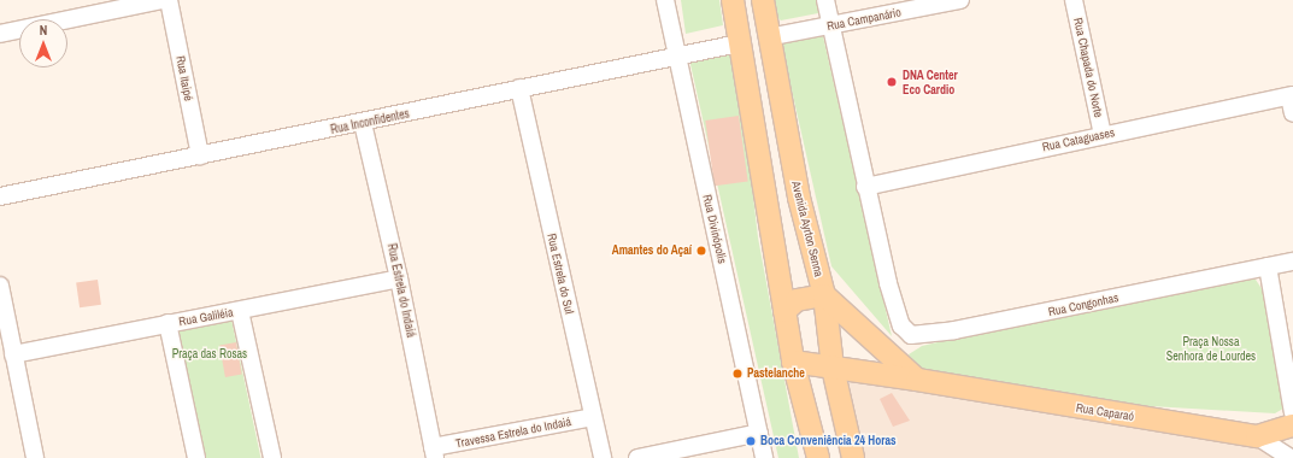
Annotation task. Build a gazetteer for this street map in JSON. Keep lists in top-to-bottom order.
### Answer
{
  "streets": {
    "main road": ["Avenida Ayrton Senna", "Rua Caparaó"],
    "street": [
      "Rua Campanário",
      "Rua Chapada do Norte",
      "Rua Itaipé",
      "Rua Inconfidentes",
      "Rua Cataguases",
      "Rua Divinópolis",
      "Rua Estrela do Sul",
      "Rua Estrela do Indaiá",
      "Rua Congonhas",
      "Rua Galiléia",
      "Travessa Estrela do Indaiá"
    ]
  },
  "crossings": [
    ["Rua Campanário", "Avenida Ayrton Senna"],
    ["Rua Chapada do Norte", "Rua Cataguases"],
    ["Rua Itaipé", "Rua Inconfidentes"],
    ["Rua Inconfidentes", "Rua Divinópolis"],
    ["Rua Inconfidentes", "Rua Estrela do Sul"],
    ["Rua Inconfidentes", "Rua Estrela do Indaiá"],
    ["Rua Cataguases", "Rua Congonhas"],
    ["Avenida Ayrton Senna", "Rua Caparaó"],
    ["Rua Estrela do Sul", "Travessa Estrela do Indaiá"],
    ["Rua Estrela do Indaiá", "Rua Galiléia"],
    ["Rua Estrela do Indaiá", "Travessa Estrela do Indaiá"]
  ],
  "parks": ["Praça Nossa Senhora de Lourdes", "Praça das Rosas"],
  "places": [
    "DNA Center Eco Cardio",
    "Amantes do Açaí",
    "Pastelanche",
    "Boca Conveniência 24 Horas"
  ],
  "north": "top"
}
